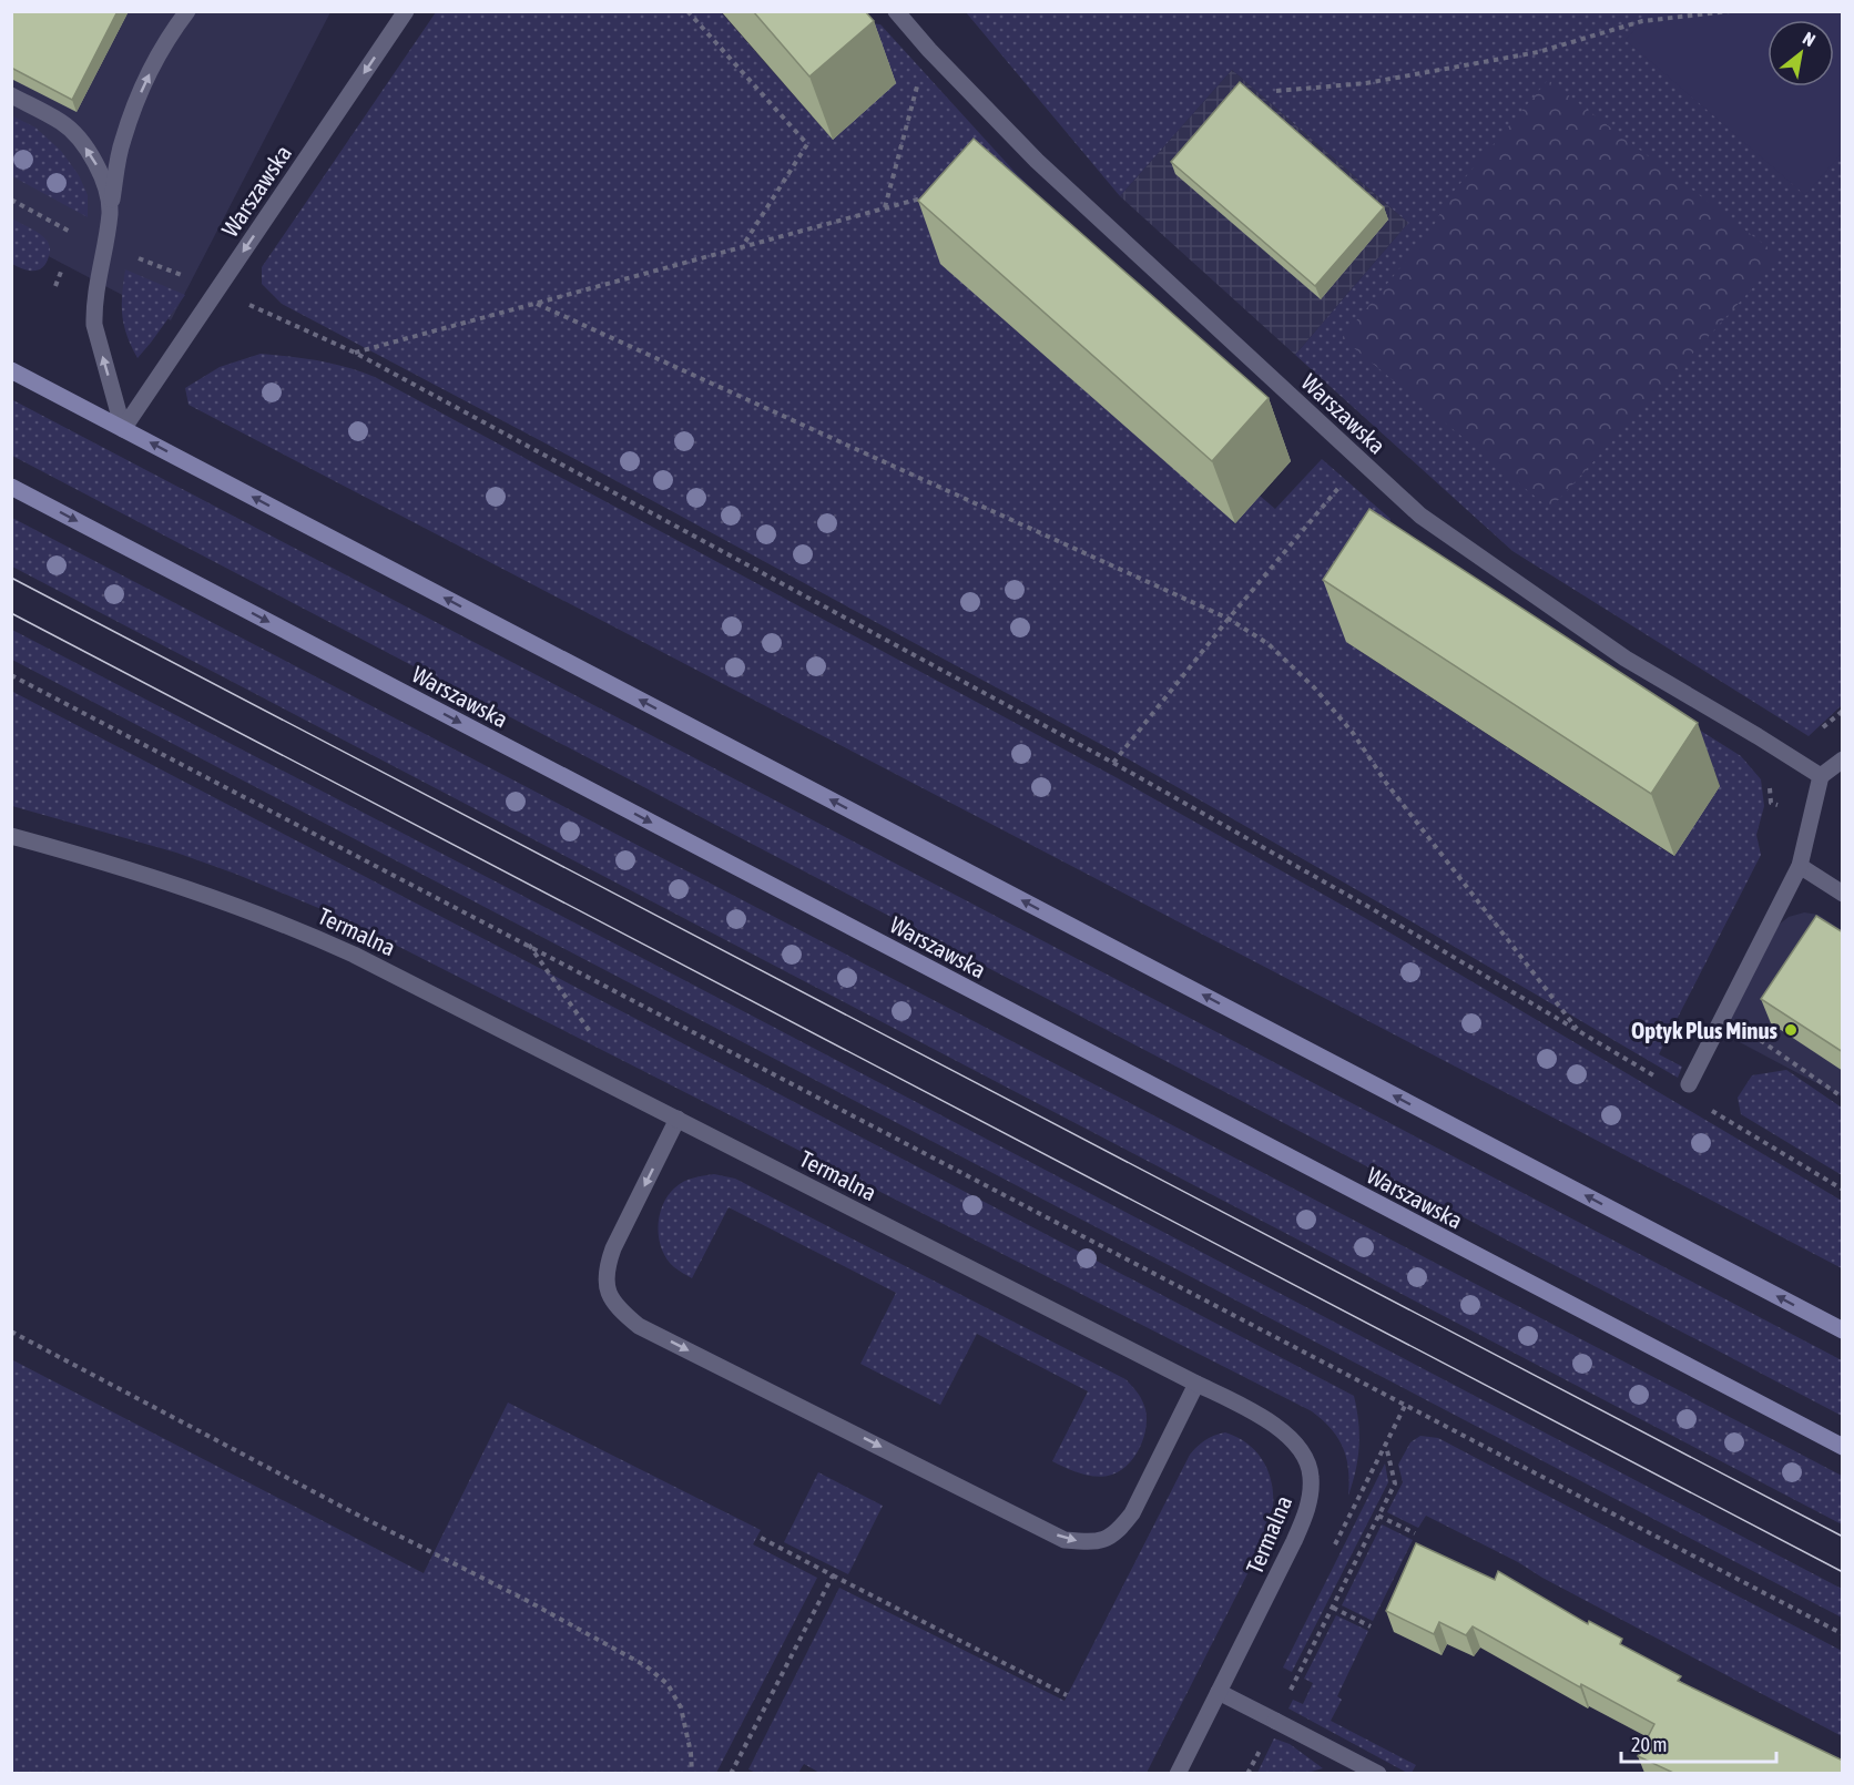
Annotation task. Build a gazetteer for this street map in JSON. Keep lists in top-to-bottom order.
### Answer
{
  "streets": {
    "main road": ["Warszawska"],
    "street": ["Termalna"]
  },
  "one_way": ["Warszawska"],
  "places": ["Optyk Plus Minus"],
  "scale_bar": "20 m",
  "north": "top right"
}
